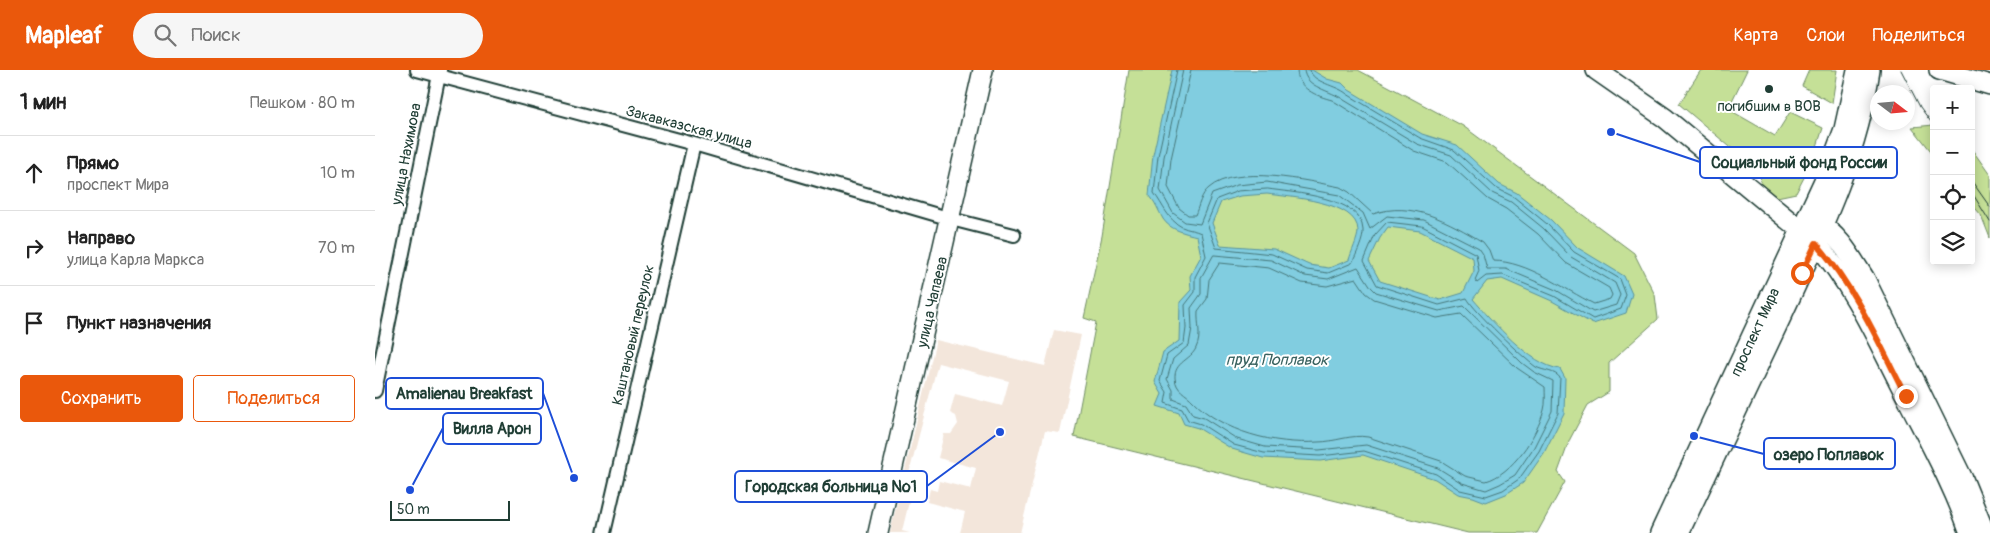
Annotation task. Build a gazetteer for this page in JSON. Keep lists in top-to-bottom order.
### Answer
{
  "streets": {
    "main road": ["улица Чапаева", "проспект Мира"],
    "street": ["Закавказская улица", "улица Нахимова", "Каштановый переулок"]
  },
  "crossings": [
    ["Закавказская улица", "улица Нахимова"],
    ["Закавказская улица", "улица Чапаева"],
    ["Закавказская улица", "Каштановый переулок"]
  ],
  "water": ["пруд Поплавок"],
  "places": [
    "погибшим в ВОВ",
    "Социальный фонд России",
    "Городская больница №1",
    "озеро Поплавок",
    "Amalienau Breakfast",
    "Вилла Арон"
  ],
  "scale_bar": "50 m",
  "north": "right",
  "page": {
    "header": "Mapleaf",
    "search": "Поиск",
    "nav": ["Карта", "Слои", "Поделиться"],
    "heading": ["1 мин", "Пешком · 80 m"],
    "map_buttons": ["+", "−"],
    "list": [
      ["Прямо", "проспект Мира", "10 m"],
      ["Направо", "улица Карла Маркса", "70 m"],
      "Пункт назначения"
    ],
    "buttons": ["Сохранить", "Поделиться"],
    "scale": "50 m"
  }
}
